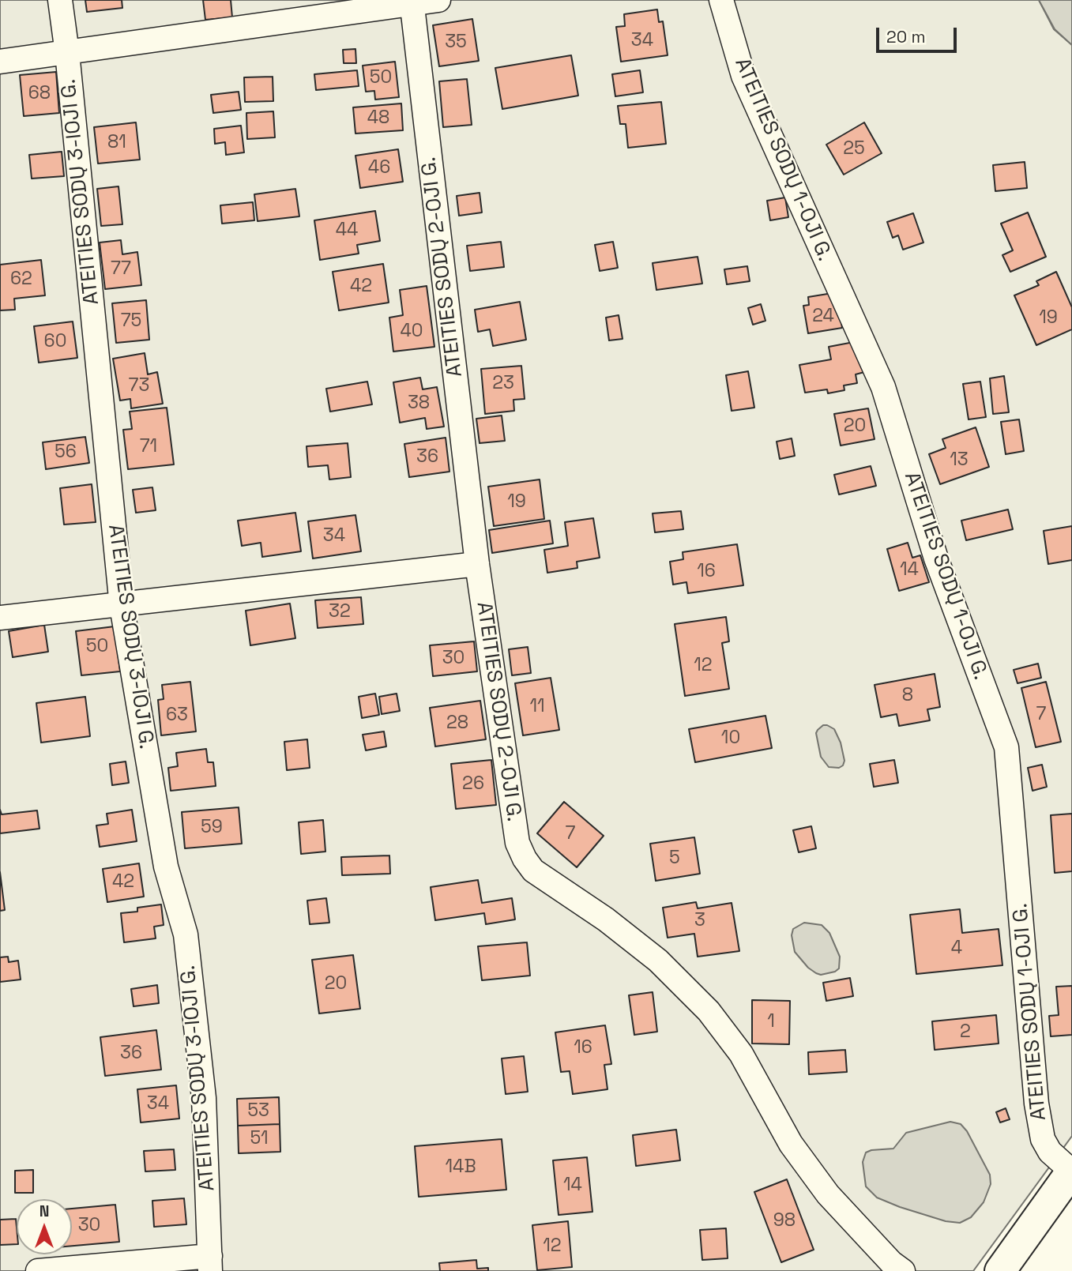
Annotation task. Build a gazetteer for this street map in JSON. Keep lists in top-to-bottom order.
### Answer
{
  "streets": {
    "street": ["ATEITIES SODŲ 1-OJI G.", "ATEITIES SODŲ 3-IOJI G.", "ATEITIES SODŲ 2-OJI G."]
  },
  "house_numbers": [
    "34",
    "35",
    "50",
    "68",
    "48",
    "81",
    "25",
    "46",
    "44",
    "77",
    "62",
    "42",
    "24",
    "19",
    "75",
    "40",
    "60",
    "23",
    "73",
    "38",
    "20",
    "71",
    "56",
    "36",
    "13",
    "19",
    "34",
    "14",
    "16",
    "32",
    "50",
    "30",
    "12",
    "8",
    "11",
    "7",
    "63",
    "28",
    "10",
    "26",
    "59",
    "7",
    "5",
    "42",
    "3",
    "4",
    "20",
    "1",
    "2",
    "16",
    "36",
    "34",
    "53",
    "51",
    "14B",
    "14",
    "98",
    "30",
    "12"
  ],
  "scale_bar": "20 m",
  "north": "top"
}
